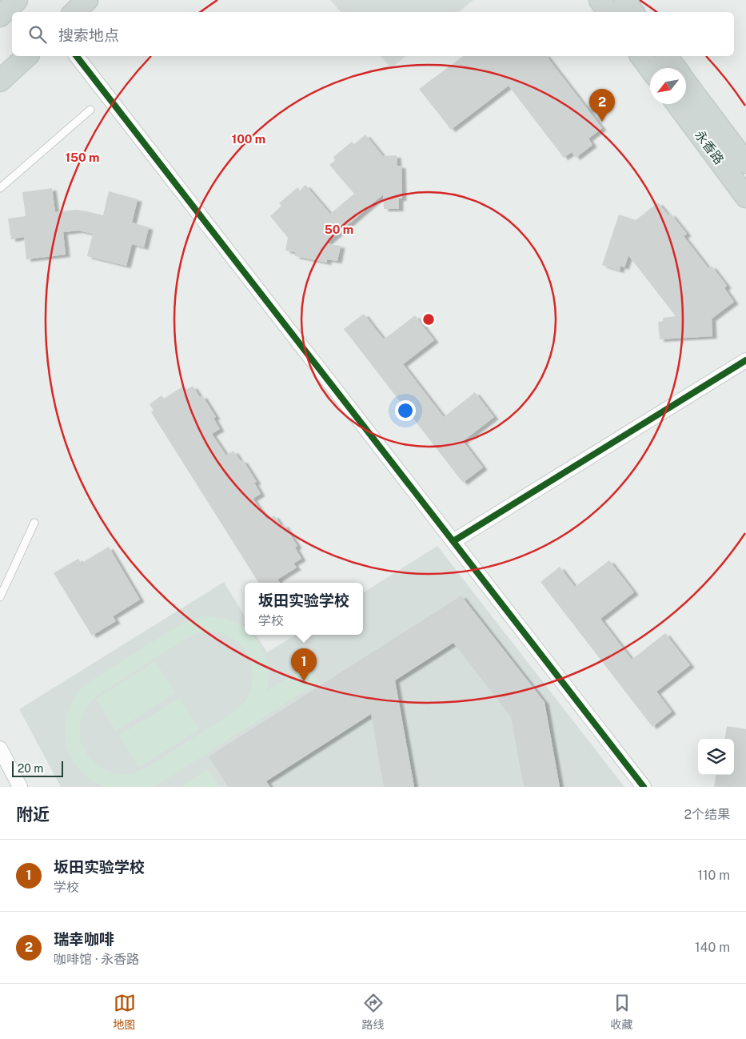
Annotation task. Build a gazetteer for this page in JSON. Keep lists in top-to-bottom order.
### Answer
{
  "streets": {
    "main road": ["永香路"]
  },
  "scale_bar": "20 m",
  "north": "bottom left",
  "page": {
    "search": "搜索地点",
    "pins": ["2", "1"],
    "popup": ["坂田实验学校", "学校"],
    "scale": "20 m",
    "heading": ["附近", "2个结果"],
    "list": [
      {
        "mark": "1",
        "name": "坂田实验学校",
        "note": "学校",
        "value": "110 m"
      },
      {
        "mark": "2",
        "name": "瑞幸咖啡",
        "note": "咖啡馆 · 永香路",
        "value": "140 m"
      }
    ],
    "nav": ["地图", "路线", "收藏"]
  },
  "rings": ["100 m", "150 m", "50 m"]
}
